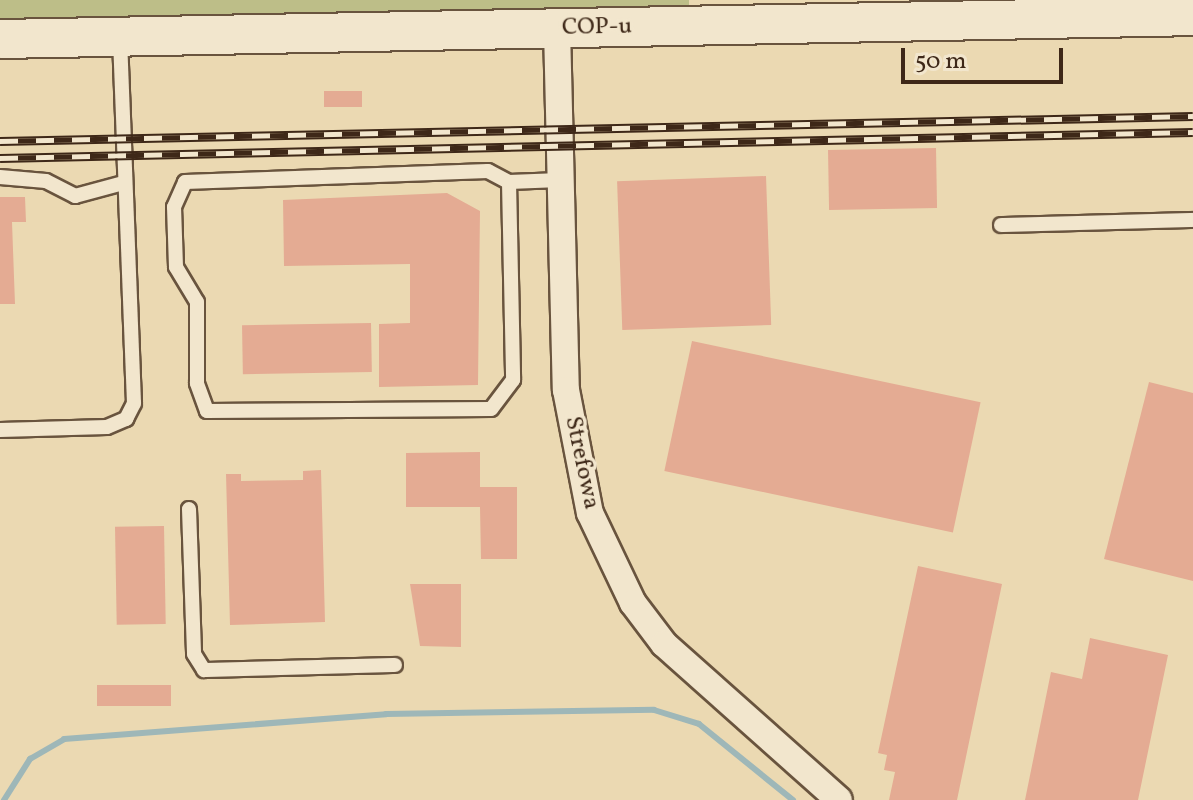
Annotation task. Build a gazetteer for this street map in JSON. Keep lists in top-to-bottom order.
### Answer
{
  "streets": {
    "main road": ["COP-u"],
    "street": ["Strefowa"]
  },
  "crossings": [
    ["COP-u", "Strefowa"]
  ],
  "scale_bar": "50 m"
}
